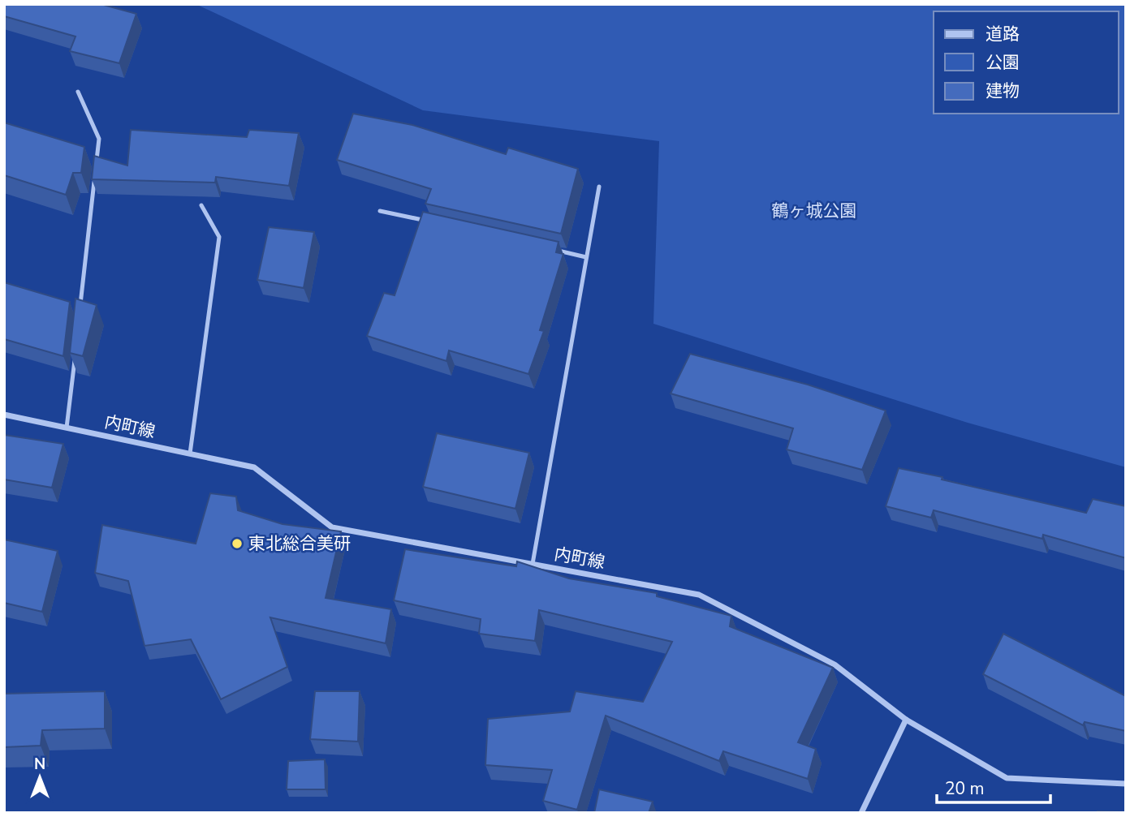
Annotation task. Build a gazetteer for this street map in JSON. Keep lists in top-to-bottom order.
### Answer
{
  "streets": {
    "street": ["内町線"]
  },
  "parks": ["鶴ヶ城公園"],
  "places": ["東北総合美研"],
  "legend": ["道路", "公園", "建物"],
  "scale_bar": "20 m",
  "north": "top"
}
